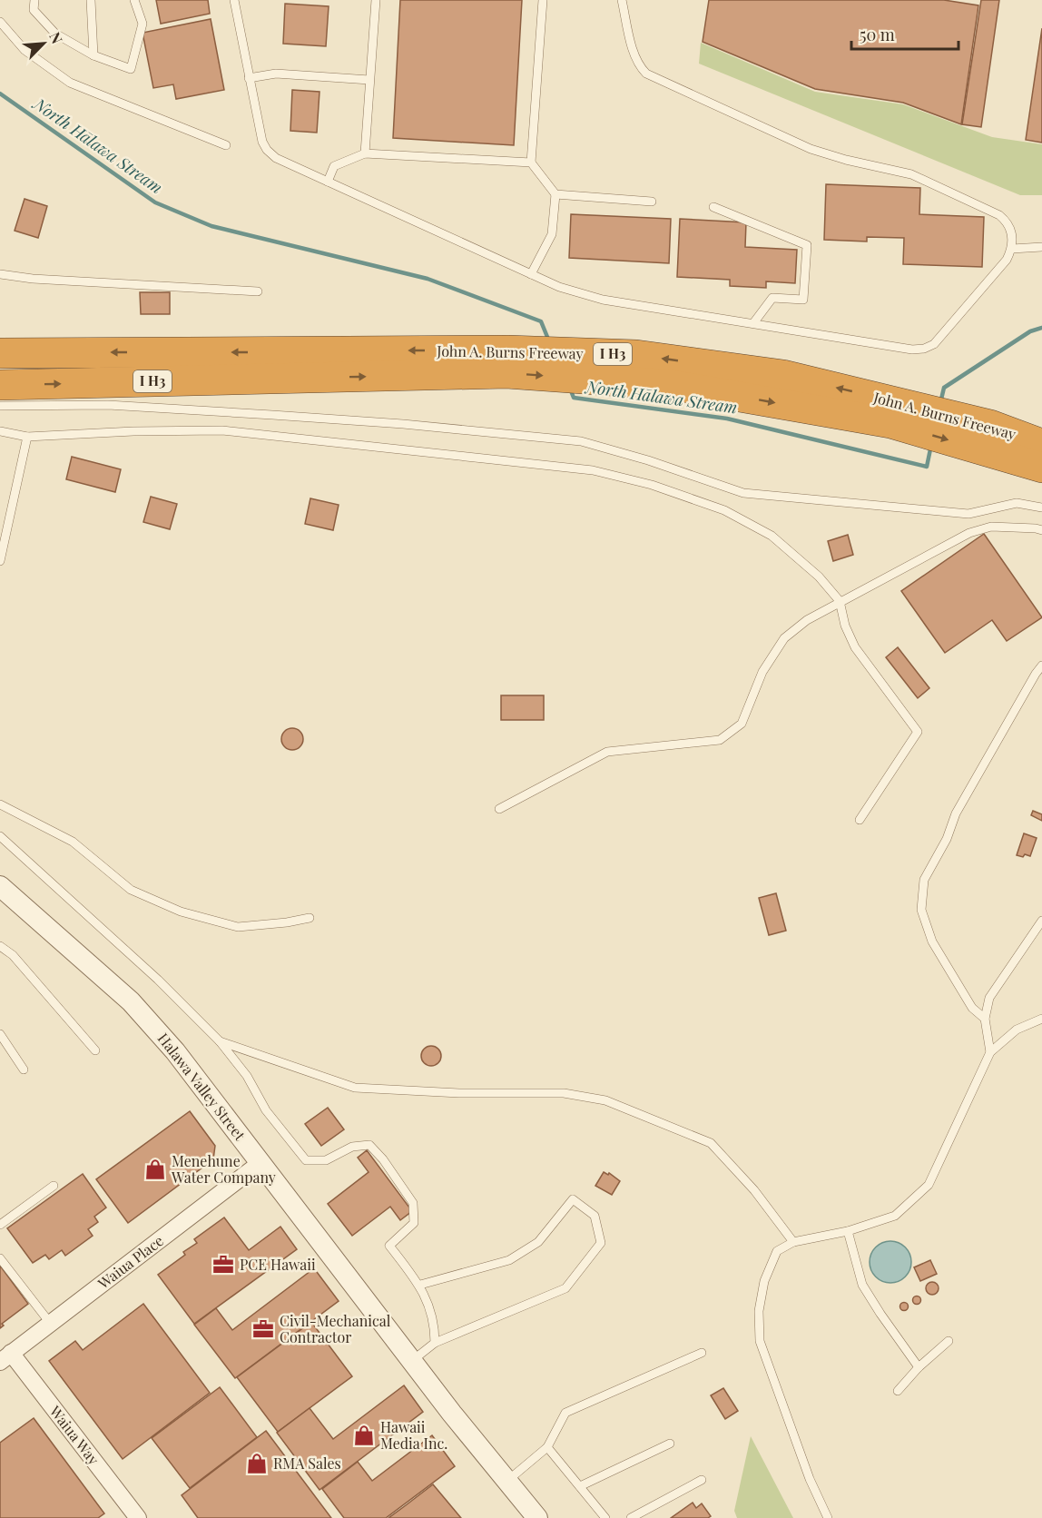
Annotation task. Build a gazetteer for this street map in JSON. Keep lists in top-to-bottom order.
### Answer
{
  "streets": {
    "highway": ["John A. Burns Freeway", "I H3"],
    "street": ["Halawa Valley Street", "Waiua Place", "Waiua Way"]
  },
  "crossings": [
    ["Halawa Valley Street", "Waiua Place"],
    ["Waiua Place", "Waiua Way"]
  ],
  "water": ["North Hālawa Stream"],
  "places": {
    "shop": ["Menehune Water Company", "Hawaii Media Inc.", "RMA Sales"],
    "office": ["PCE Hawaii", "Civil-Mechanical Contractor"]
  },
  "scale_bar": "50 m",
  "north": "top right"
}
